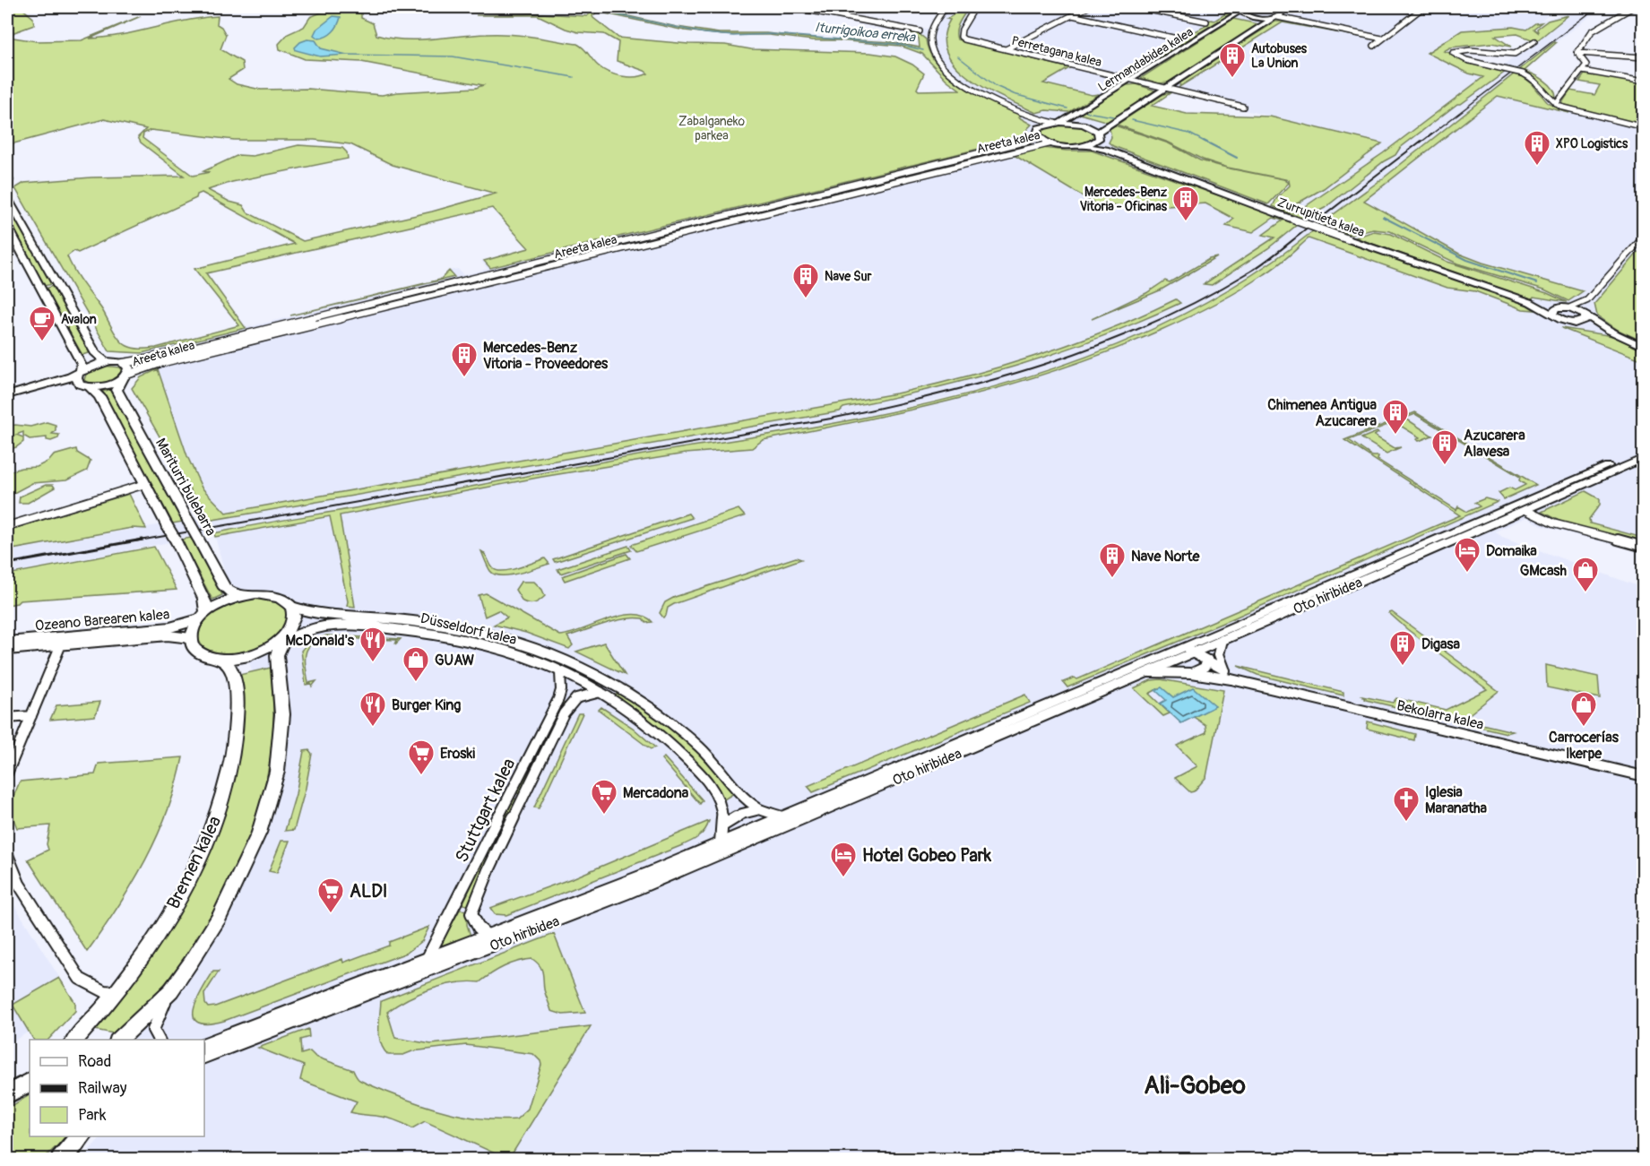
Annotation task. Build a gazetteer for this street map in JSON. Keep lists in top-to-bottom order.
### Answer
{
  "streets": {
    "main road": ["Mariturri bulebarra", "Bremen kalea"],
    "street": [
      "Perretagana kalea",
      "Lermandabidea kalea",
      "Areeta kalea",
      "Zurrupitieta kalea",
      "Oto hiribidea",
      "Ozeano Barearen kalea",
      "Düsseldorf kalea",
      "Bekolarra kalea",
      "Stuttgart kalea"
    ]
  },
  "crossings": [
    ["Perretagana kalea", "Lermandabidea kalea"],
    ["Areeta kalea", "Mariturri bulebarra"],
    ["Mariturri bulebarra", "Ozeano Barearen kalea"],
    ["Mariturri bulebarra", "Düsseldorf kalea"],
    ["Mariturri bulebarra", "Bremen kalea"],
    ["Oto hiribidea", "Düsseldorf kalea"],
    ["Oto hiribidea", "Bekolarra kalea"],
    ["Oto hiribidea", "Stuttgart kalea"],
    ["Ozeano Barearen kalea", "Düsseldorf kalea"],
    ["Ozeano Barearen kalea", "Bremen kalea"],
    ["Düsseldorf kalea", "Stuttgart kalea"],
    ["Düsseldorf kalea", "Bremen kalea"]
  ],
  "districts": ["Ali-Gobeo"],
  "water": ["Iturrigoikoa erreka"],
  "parks": ["Zabalganeko parkea"],
  "places": {
    "building": [
      "Autobuses La Union",
      "XPO Logistics",
      "Mercedes-Benz Vitoria - Oficinas",
      "Nave Sur",
      "Mercedes-Benz Vitoria - Proveedores",
      "Chimenea Antigua Azucarera",
      "Azucarera Alavesa",
      "Nave Norte",
      "Digasa"
    ],
    "cafe": ["Avalon"],
    "hotel": ["Domaika", "Hotel Gobeo Park"],
    "shop": ["GMcash", "GUAW", "Carrocerías Ikerpe"],
    "restaurant": ["McDonald's", "Burger King"],
    "supermarket": ["Eroski", "Mercadona", "ALDI"],
    "church": ["Iglesia Maranatha"]
  },
  "legend": ["Road", "Railway", "Park"]
}
